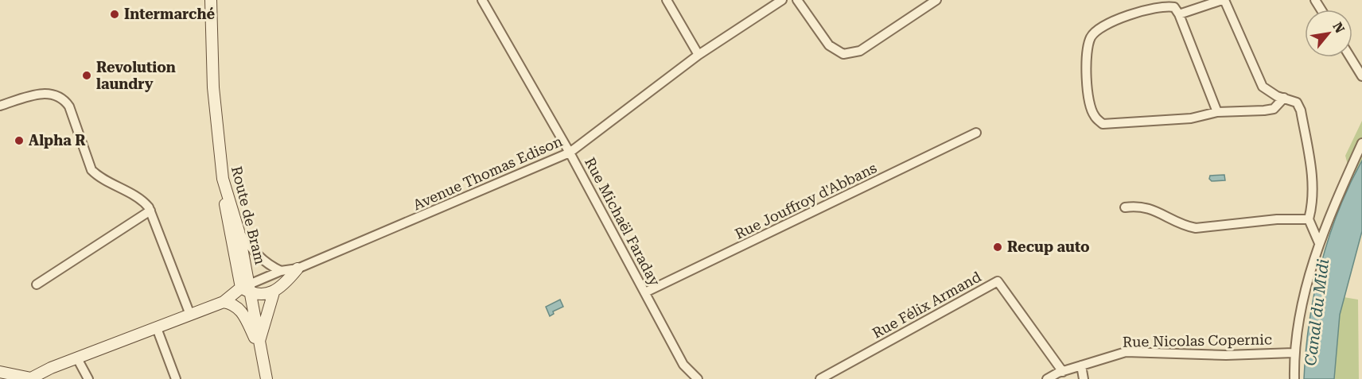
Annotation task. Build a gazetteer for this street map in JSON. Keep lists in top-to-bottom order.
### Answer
{
  "streets": {
    "main road": ["Route de Bram"],
    "street": [
      "Avenue Thomas Edison",
      "Rue Jouffroy d'Abbans",
      "Rue Michaël Faraday",
      "Rue Félix Armand",
      "Rue Nicolas Copernic"
    ]
  },
  "crossings": [
    ["Avenue Thomas Edison", "Route de Bram"],
    ["Avenue Thomas Edison", "Rue Michaël Faraday"],
    ["Rue Jouffroy d'Abbans", "Rue Michaël Faraday"],
    ["Rue Félix Armand", "Rue Nicolas Copernic"]
  ],
  "water": ["Canal du Midi"],
  "places": [
    "Intermarché",
    "Revolution laundry",
    "Alpha R",
    "Recup auto"
  ],
  "north": "top right"
}
